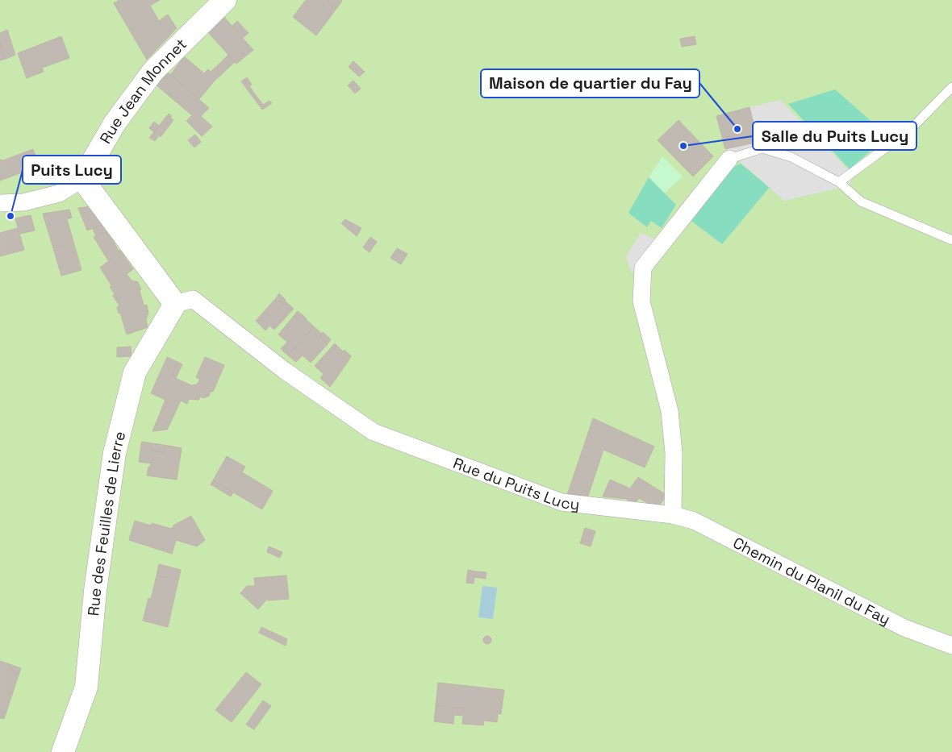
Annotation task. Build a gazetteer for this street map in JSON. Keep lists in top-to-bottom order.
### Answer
{
  "streets": {
    "street": [
      "Rue Jean Monnet",
      "Rue du Puits Lucy",
      "Rue des Feuilles de Lierre",
      "Chemin du Planil du Fay"
    ]
  },
  "crossings": [
    ["Rue du Puits Lucy", "Rue des Feuilles de Lierre"],
    ["Rue du Puits Lucy", "Chemin du Planil du Fay"]
  ],
  "places": ["Maison de quartier du Fay", "Salle du Puits Lucy", "Puits Lucy"]
}
